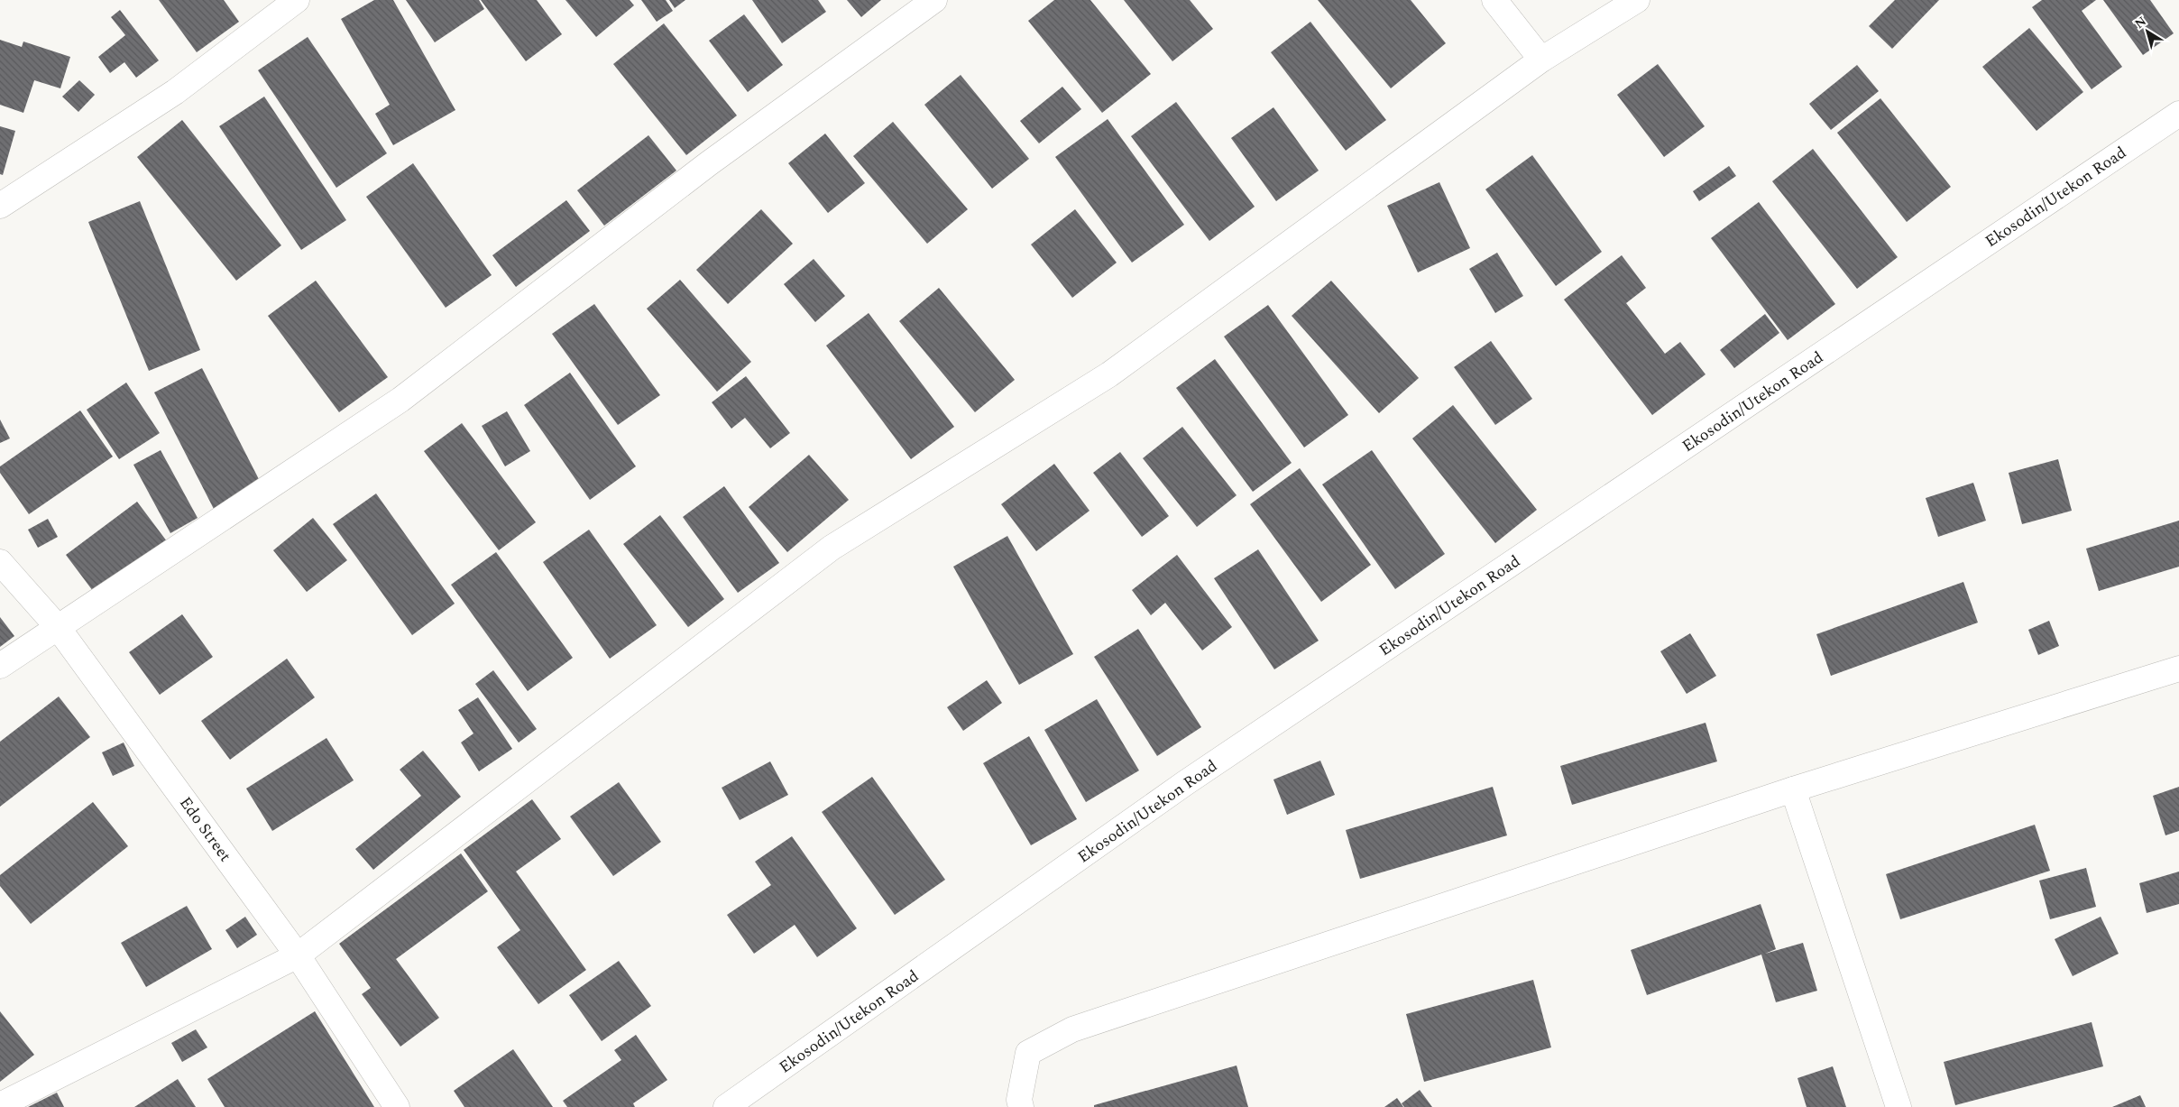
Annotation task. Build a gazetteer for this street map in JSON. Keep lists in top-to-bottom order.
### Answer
{
  "streets": {
    "street": ["Ekosodin/Utekon Road", "Edo Street"]
  },
  "north": "top left"
}
